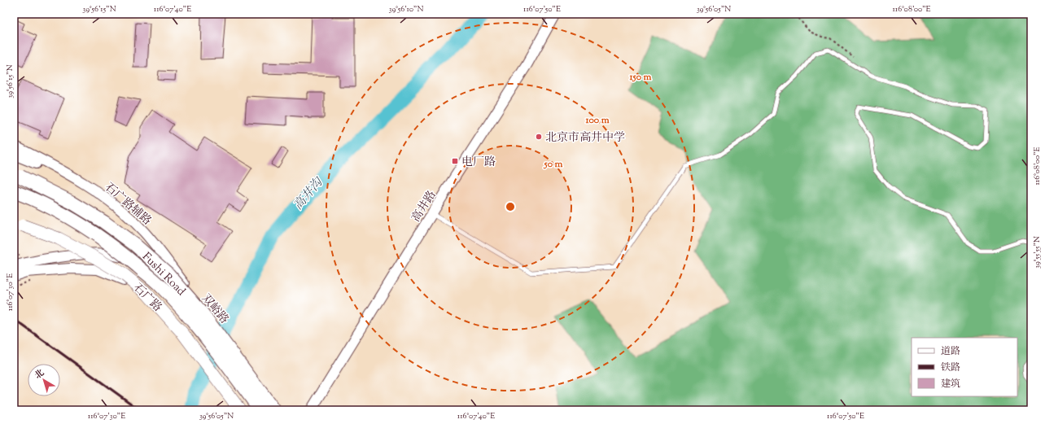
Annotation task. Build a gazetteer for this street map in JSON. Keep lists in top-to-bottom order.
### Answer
{
  "streets": {
    "highway": ["Fushi Road"],
    "main road": ["石广路"],
    "street": ["石广路辅路", "高井路", "双峪路"]
  },
  "crossings": [
    ["石广路辅路", "双峪路"]
  ],
  "water": ["高井沟"],
  "places": {
    "other": ["北京市高井中学"],
    "transit": ["电厂路"]
  },
  "legend": ["道路", "铁路", "建筑"],
  "north": "top left",
  "coordinates": [
    "39°56'15\"N",
    "116°07'40\"E",
    "39°56'10\"N",
    "116°07'50\"E",
    "39°56'05\"N",
    "116°08'00\"E",
    "39°55'55\"N",
    "116°07'30\"E"
  ],
  "rings": ["150 m", "100 m", "50 m"]
}
